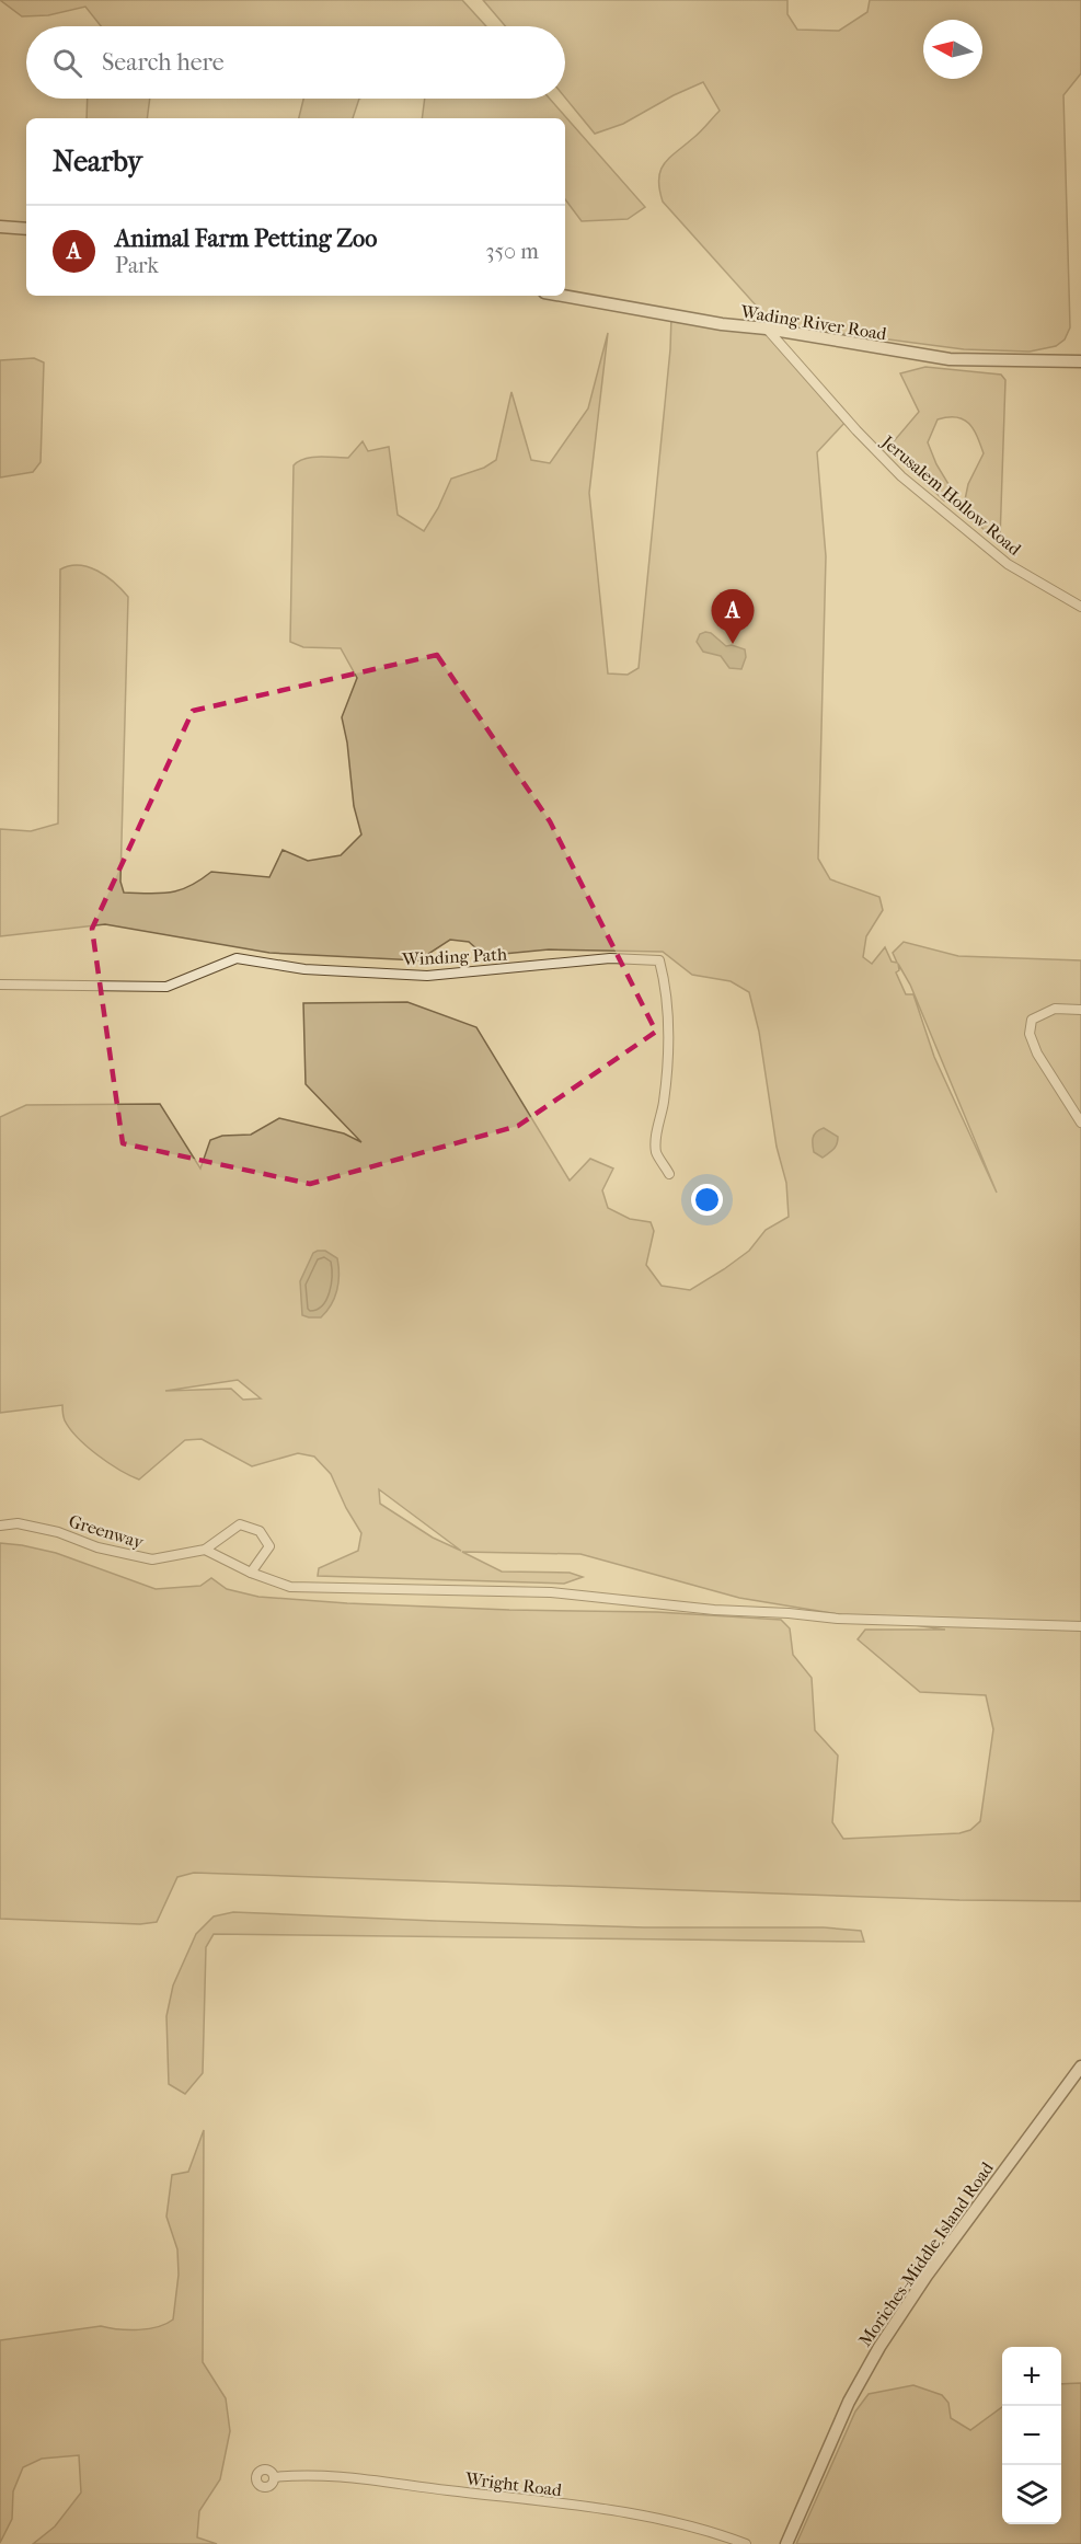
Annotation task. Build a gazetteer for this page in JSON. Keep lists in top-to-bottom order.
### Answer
{
  "streets": {
    "main road": ["Wading River Road", "Moriches-Middle Island Road"],
    "street": [
      "Jerusalem Hollow Road",
      "Winding Path",
      "Greenway",
      "Wright Road"
    ]
  },
  "crossings": [
    ["Wading River Road", "Jerusalem Hollow Road"]
  ],
  "north": "left",
  "page": {
    "search": "Search here",
    "heading": "Nearby",
    "list": [
      {
        "mark": "A",
        "name": "Animal Farm Petting Zoo",
        "note": "Park",
        "value": "350 m"
      }
    ],
    "pins": "A",
    "map_buttons": ["+", "−"]
  }
}
